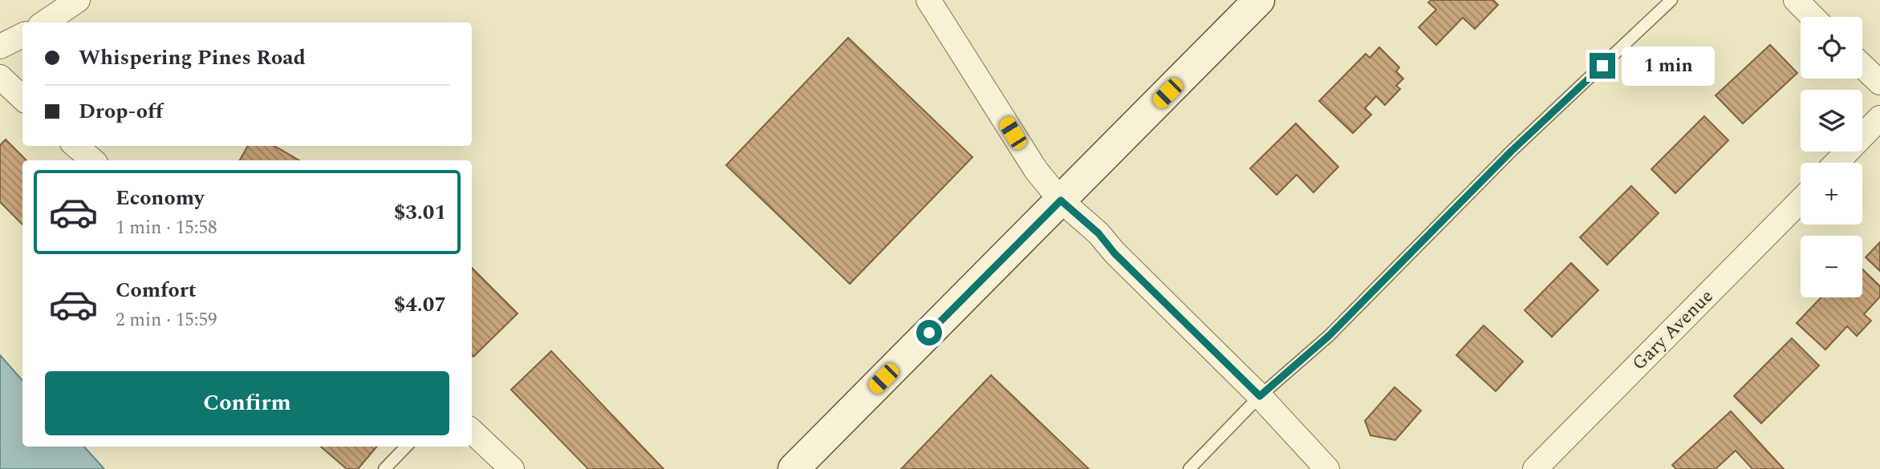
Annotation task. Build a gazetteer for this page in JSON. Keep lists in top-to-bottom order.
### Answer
{
  "streets": {
    "street": ["Gary Avenue"]
  },
  "page": {
    "map_buttons": ["+", "−"],
    "banner": ["Whispering Pines Road", "Drop-off"],
    "bubble": "1 min",
    "list": [
      {
        "name": "Economy",
        "note": "1 min · 15:58",
        "value": "$3.01"
      },
      {
        "name": "Comfort",
        "note": "2 min · 15:59",
        "value": "$4.07"
      }
    ],
    "buttons": "Confirm"
  }
}
